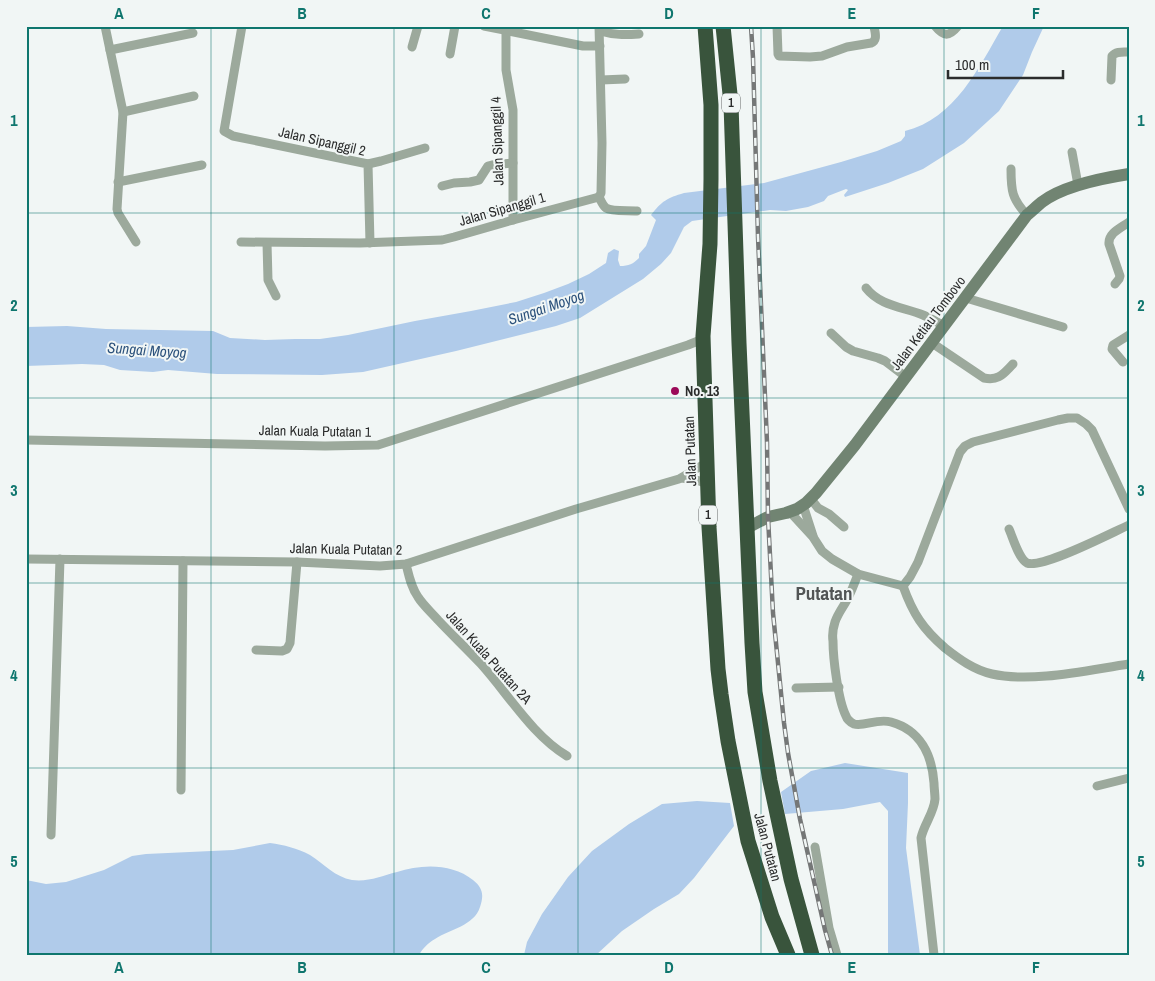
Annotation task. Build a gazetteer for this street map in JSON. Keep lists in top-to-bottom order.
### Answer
{
  "streets": {
    "highway": ["1", "Jalan Putatan"],
    "street": [
      "Jalan Sipanggil 2",
      "Jalan Sipanggil 4",
      "Jalan Sipanggil 1",
      "Jalan Ketiau Tombovo",
      "Jalan Kuala Putatan 1",
      "Jalan Kuala Putatan 2",
      "Jalan Kuala Putatan 2A"
    ]
  },
  "crossings": [
    ["Jalan Sipanggil 2", "Jalan Sipanggil 1"],
    ["Jalan Sipanggil 4", "Jalan Sipanggil 1"],
    ["Jalan Ketiau Tombovo", "Jalan Putatan"],
    ["Jalan Kuala Putatan 1", "Jalan Putatan"],
    ["Jalan Putatan", "Jalan Kuala Putatan 2"],
    ["Jalan Kuala Putatan 2", "Jalan Kuala Putatan 2A"]
  ],
  "districts": ["Putatan"],
  "water": ["Sungai Moyog"],
  "places": ["No. 13"],
  "scale_bar": "100 m",
  "grid": {
    "columns": [
      "A",
      "B",
      "C",
      "D",
      "E",
      "F"
    ],
    "rows": [
      "1",
      "2",
      "3",
      "4",
      "5"
    ]
  }
}
